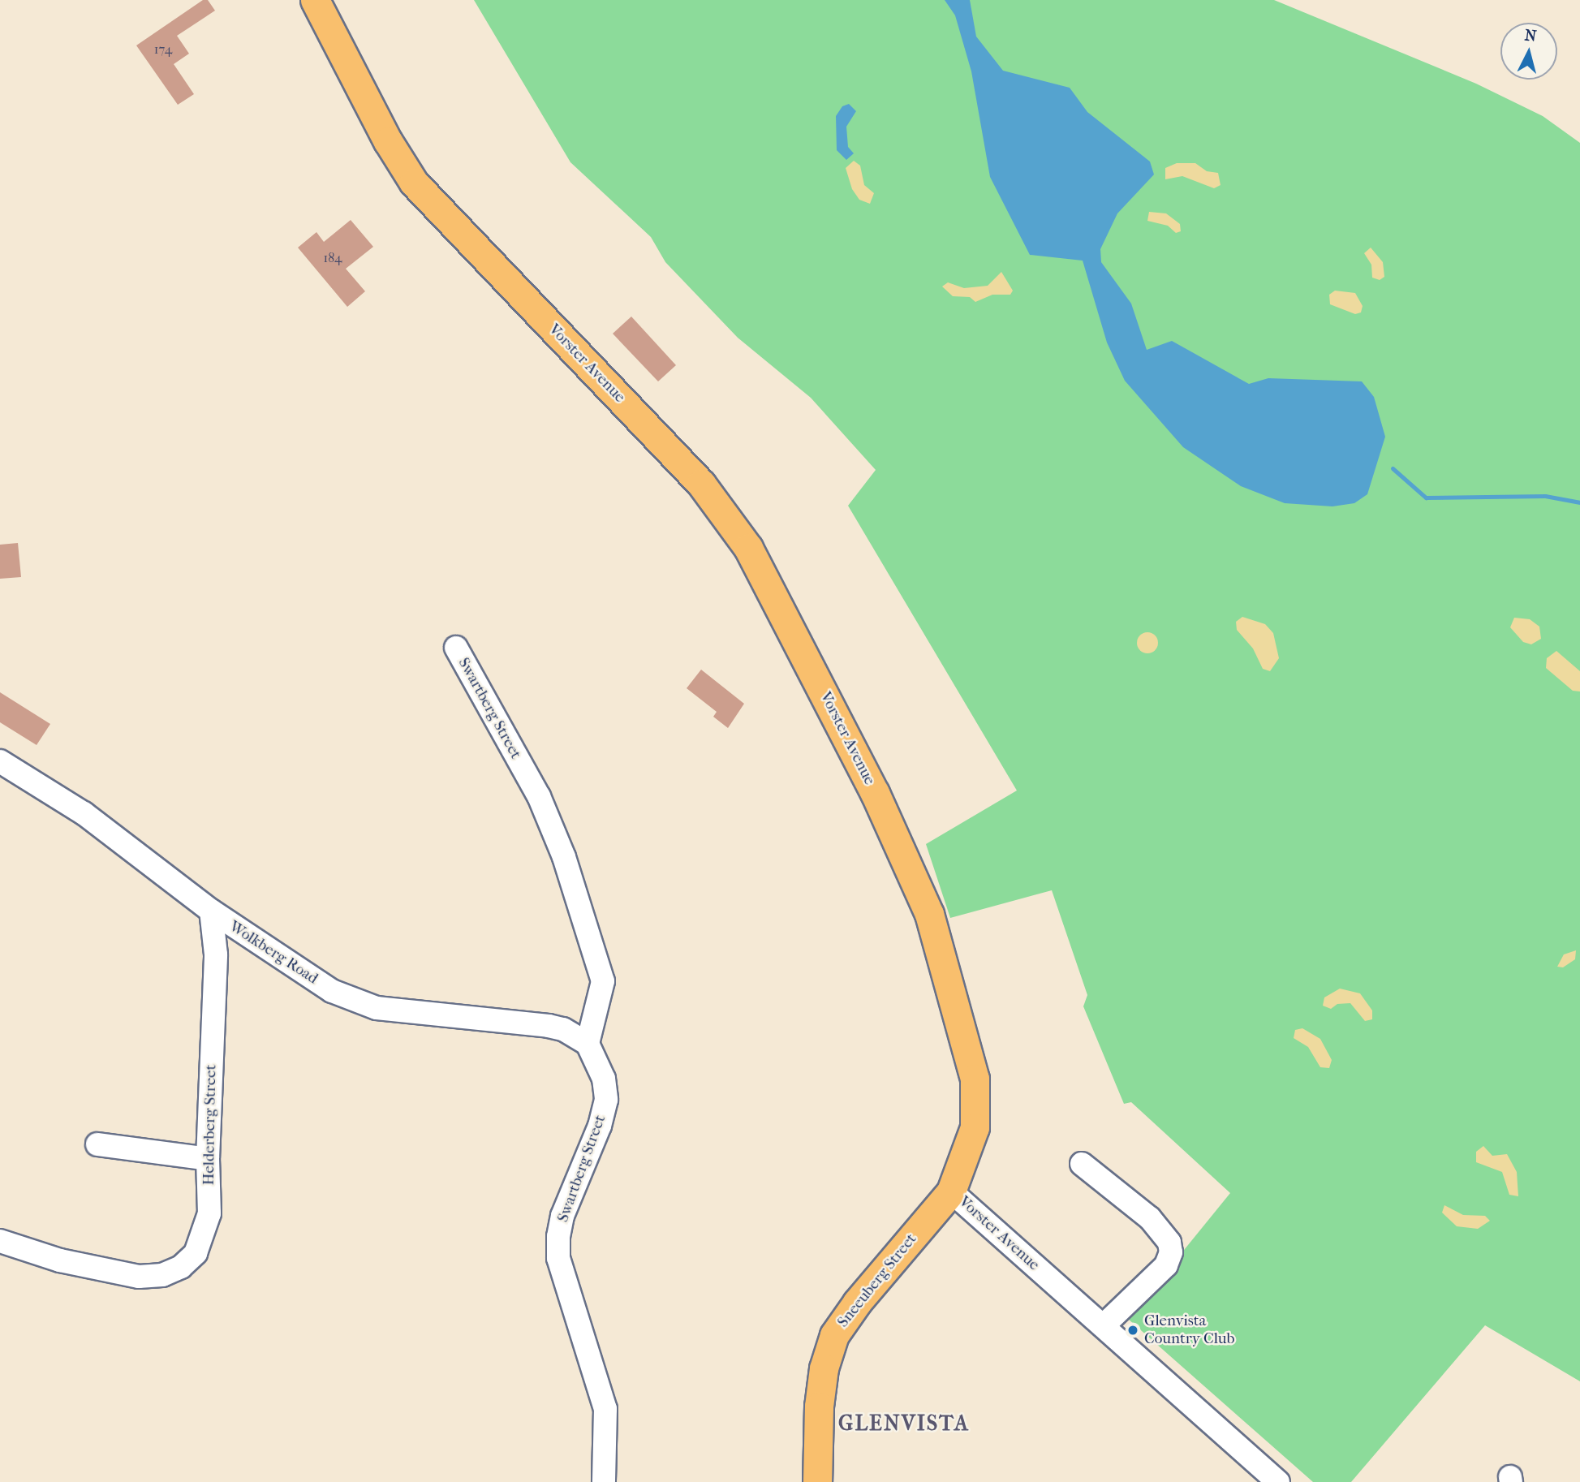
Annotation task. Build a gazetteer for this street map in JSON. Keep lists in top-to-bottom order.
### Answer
{
  "streets": {
    "main road": ["Vorster Avenue", "Sneeuberg Street"],
    "street": ["Swartberg Street", "Wolkberg Road", "Helderberg Street"]
  },
  "crossings": [
    ["Vorster Avenue", "Sneeuberg Street"],
    ["Swartberg Street", "Wolkberg Road"],
    ["Wolkberg Road", "Helderberg Street"]
  ],
  "districts": ["GLENVISTA"],
  "places": ["Glenvista Country Club"],
  "house_numbers": ["174", "184"],
  "north": "top"
}
